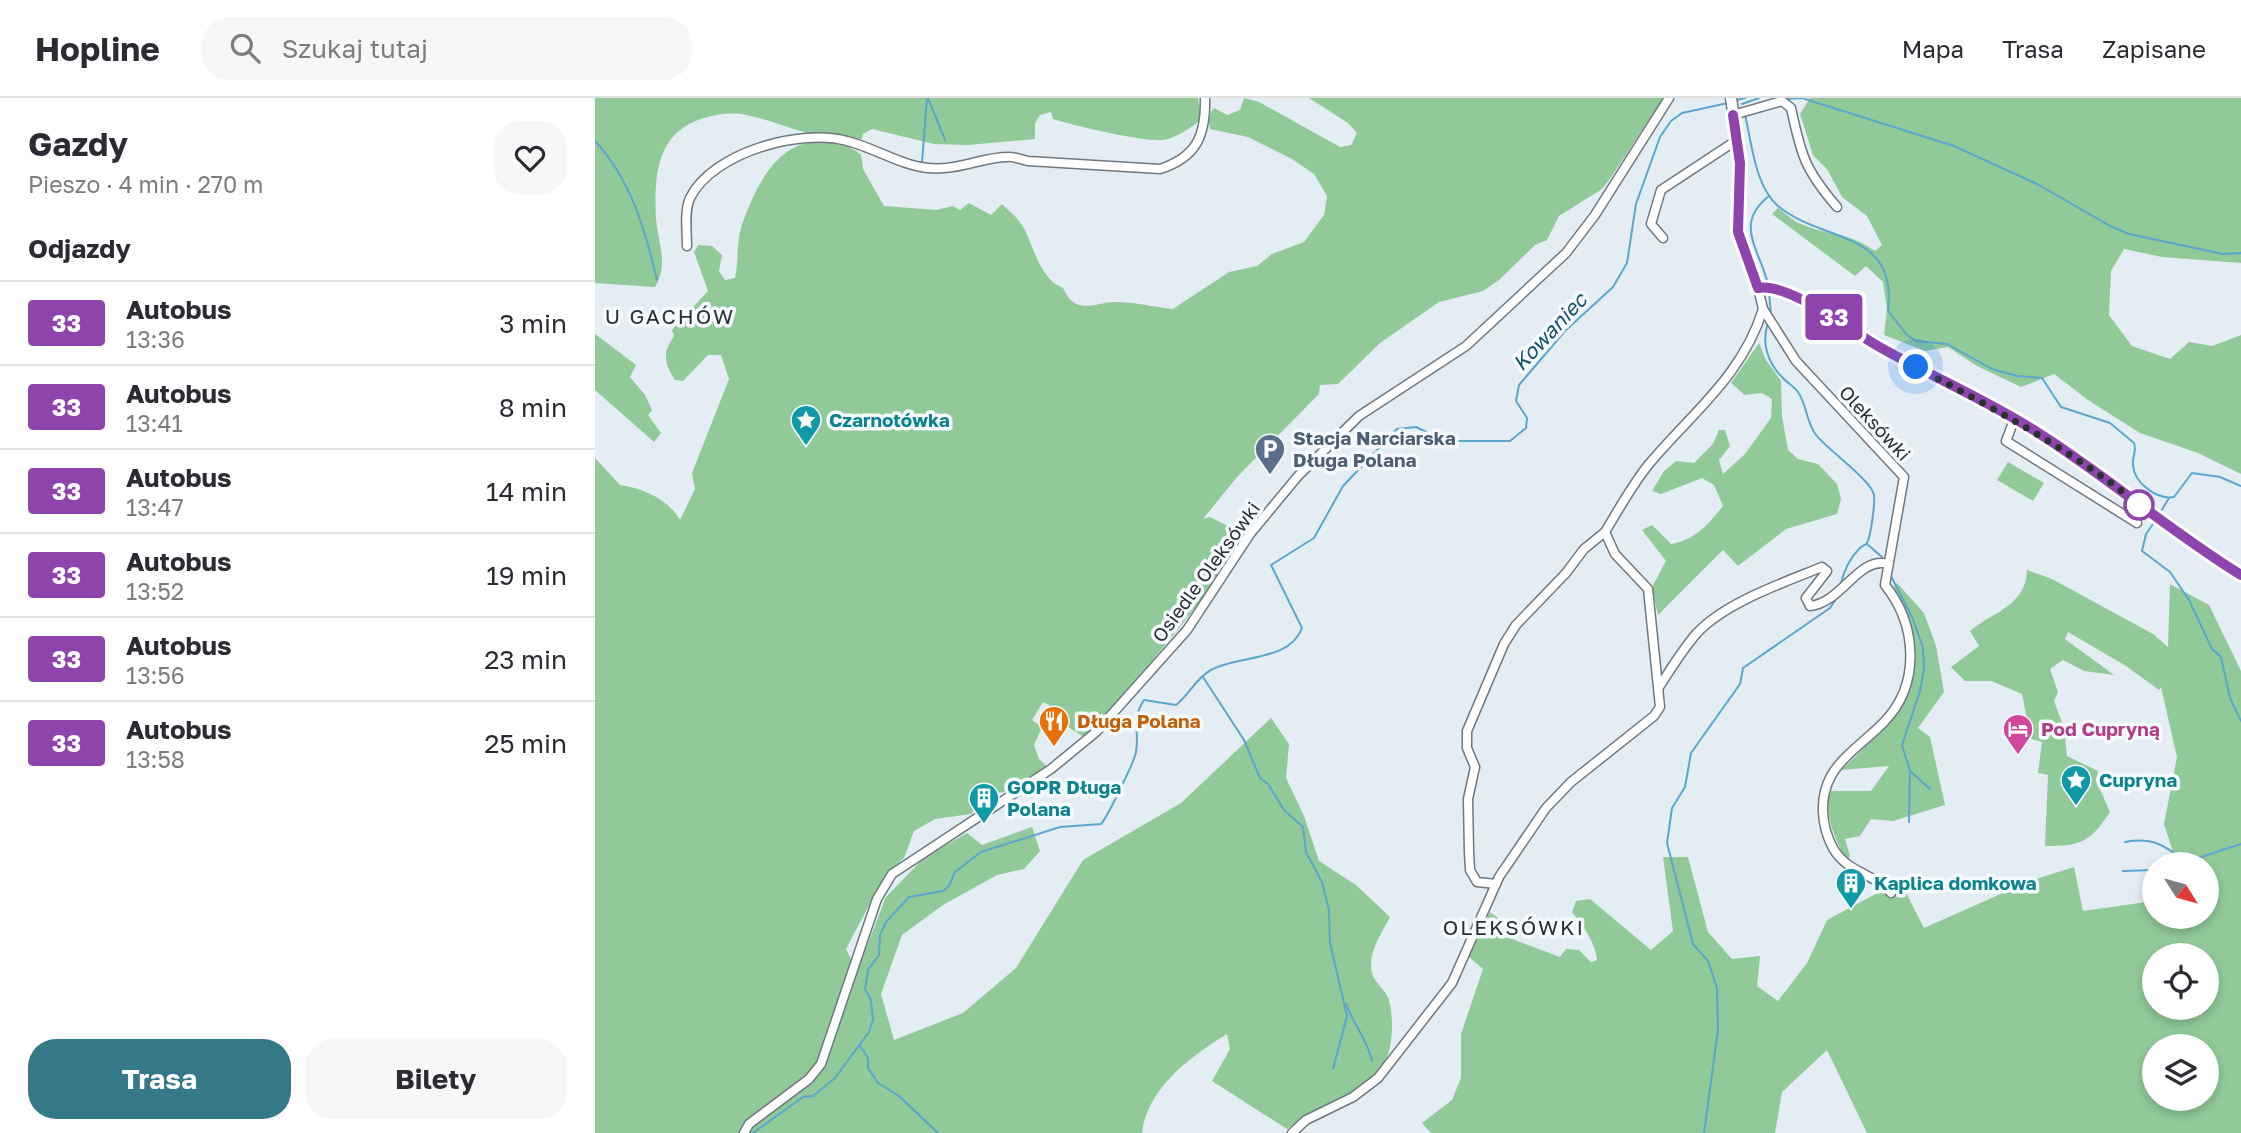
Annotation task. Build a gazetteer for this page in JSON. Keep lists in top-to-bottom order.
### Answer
{
  "streets": {
    "street": ["Oleksówki", "Osiedle Oleksówki"]
  },
  "districts": ["U GACHÓW", "OLEKSÓWKI"],
  "water": ["Kowaniec"],
  "places": {
    "place": ["Czarnotówka", "Cupryna"],
    "parking": ["Stacja Narciarska Długa Polana"],
    "restaurant": ["Długa Polana"],
    "hotel": ["Pod Cupryną"],
    "building": ["GOPR Długa Polana", "Kaplica domkowa"]
  },
  "lines": ["bus line 33"],
  "north": "bottom right",
  "page": {
    "header": "Hopline",
    "search": "Szukaj tutaj",
    "nav": ["Mapa", "Trasa", "Zapisane"],
    "heading": [
      ["Gazdy", "Pieszo · 4 min · 270 m"],
      "Odjazdy"
    ],
    "on_map": "33",
    "list": [
      {
        "mark": "33",
        "name": "Autobus",
        "note": "13:36",
        "value": "3 min"
      },
      {
        "mark": "33",
        "name": "Autobus",
        "note": "13:41",
        "value": "8 min"
      },
      {
        "mark": "33",
        "name": "Autobus",
        "note": "13:47",
        "value": "14 min"
      },
      {
        "mark": "33",
        "name": "Autobus",
        "note": "13:52",
        "value": "19 min"
      },
      {
        "mark": "33",
        "name": "Autobus",
        "note": "13:56",
        "value": "23 min"
      },
      {
        "mark": "33",
        "name": "Autobus",
        "note": "13:58",
        "value": "25 min"
      }
    ],
    "buttons": ["Trasa", "Bilety"]
  }
}
